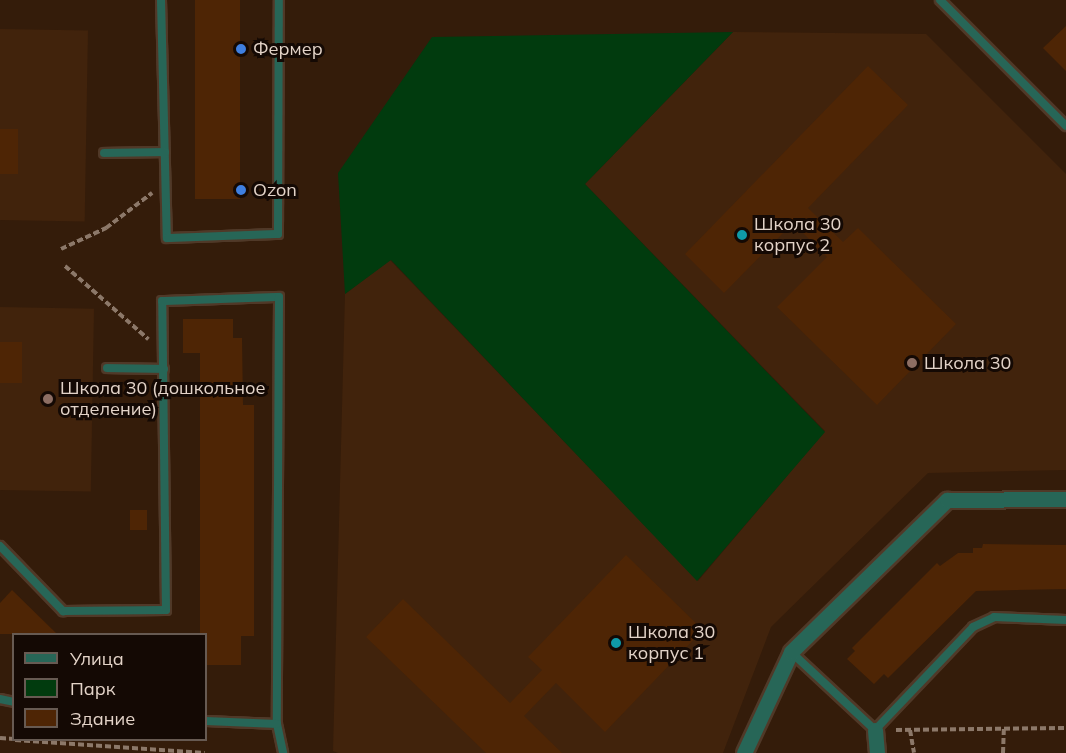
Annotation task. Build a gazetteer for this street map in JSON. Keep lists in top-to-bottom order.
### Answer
{
  "places": [
    "Фермер",
    "Ozon",
    "Школа 30 корпус 2",
    "Школа 30",
    "Школа 30 (дошкольное отделение)",
    "Школа 30 корпус 1"
  ],
  "legend": ["Улица", "Парк", "Здание"]
}
